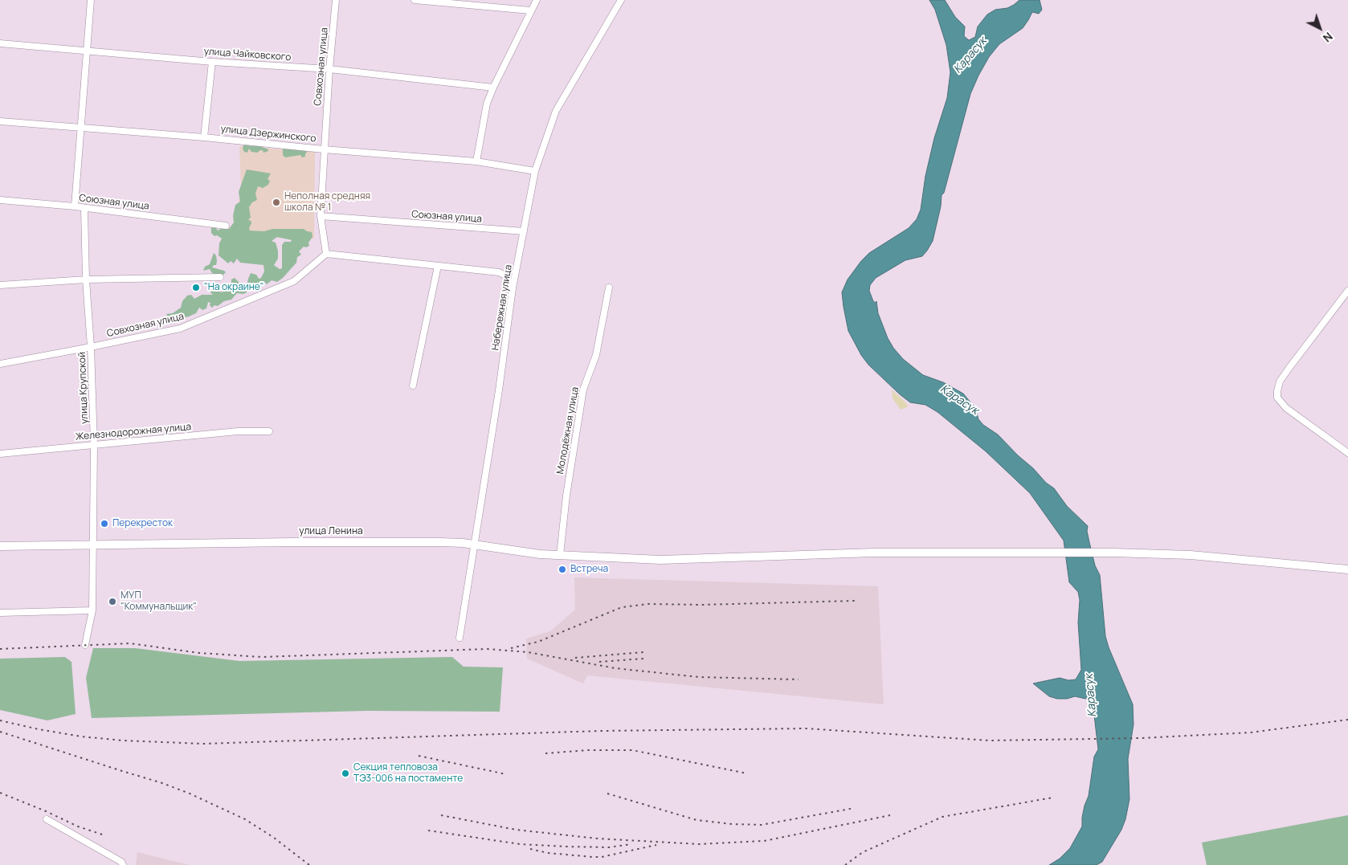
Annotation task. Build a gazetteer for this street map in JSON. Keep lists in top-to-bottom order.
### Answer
{
  "streets": {
    "main road": ["улица Ленина"],
    "street": [
      "улица Чайковского",
      "Совхозная улица",
      "улица Дзержинского",
      "Союзная улица",
      "Набережная улица",
      "улица Крупской",
      "Молодёжная улица",
      "Железнодорожная улица"
    ]
  },
  "crossings": [
    ["улица Чайковского", "Совхозная улица"],
    ["Совхозная улица", "улица Дзержинского"],
    ["Совхозная улица", "Союзная улица"],
    ["Совхозная улица", "улица Крупской"],
    ["улица Дзержинского", "Набережная улица"],
    ["Союзная улица", "Набережная улица"],
    ["Союзная улица", "улица Крупской"],
    ["Набережная улица", "улица Ленина"],
    ["улица Крупской", "Железнодорожная улица"],
    ["улица Крупской", "улица Ленина"],
    ["Молодёжная улица", "улица Ленина"]
  ],
  "water": ["Карасук"],
  "places": [
    "Неполная средняя школа № 1",
    "\"На окраине\"",
    "Перекресток",
    "Встреча",
    "МУП \"Коммунальщик\"",
    "Секция тепловоза ТЭ3-006 на постаменте"
  ],
  "north": "bottom right"
}
